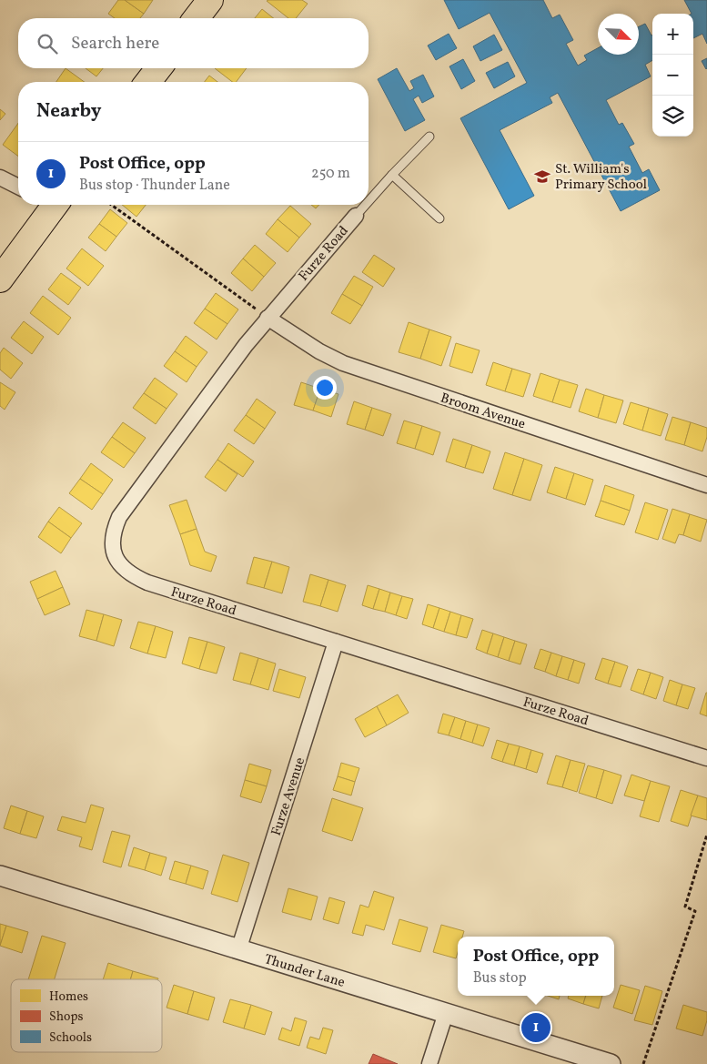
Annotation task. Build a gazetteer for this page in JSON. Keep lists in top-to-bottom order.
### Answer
{
  "streets": {
    "street": [
      "Furze Road",
      "Broom Avenue",
      "Furze Avenue",
      "Thunder Lane"
    ]
  },
  "crossings": [
    ["Furze Road", "Broom Avenue"],
    ["Furze Road", "Furze Avenue"],
    ["Furze Avenue", "Thunder Lane"]
  ],
  "places": {
    "school or university": ["St. William's Primary School"]
  },
  "legend": ["Homes", "Shops", "Schools"],
  "north": "bottom right",
  "page": {
    "map_buttons": ["+", "−"],
    "search": "Search here",
    "heading": "Nearby",
    "list": [
      {
        "mark": "1",
        "name": "Post Office, opp",
        "note": "Bus stop · Thunder Lane",
        "value": "250 m"
      }
    ],
    "popup": ["Post Office, opp", "Bus stop"],
    "pins": "1"
  }
}
